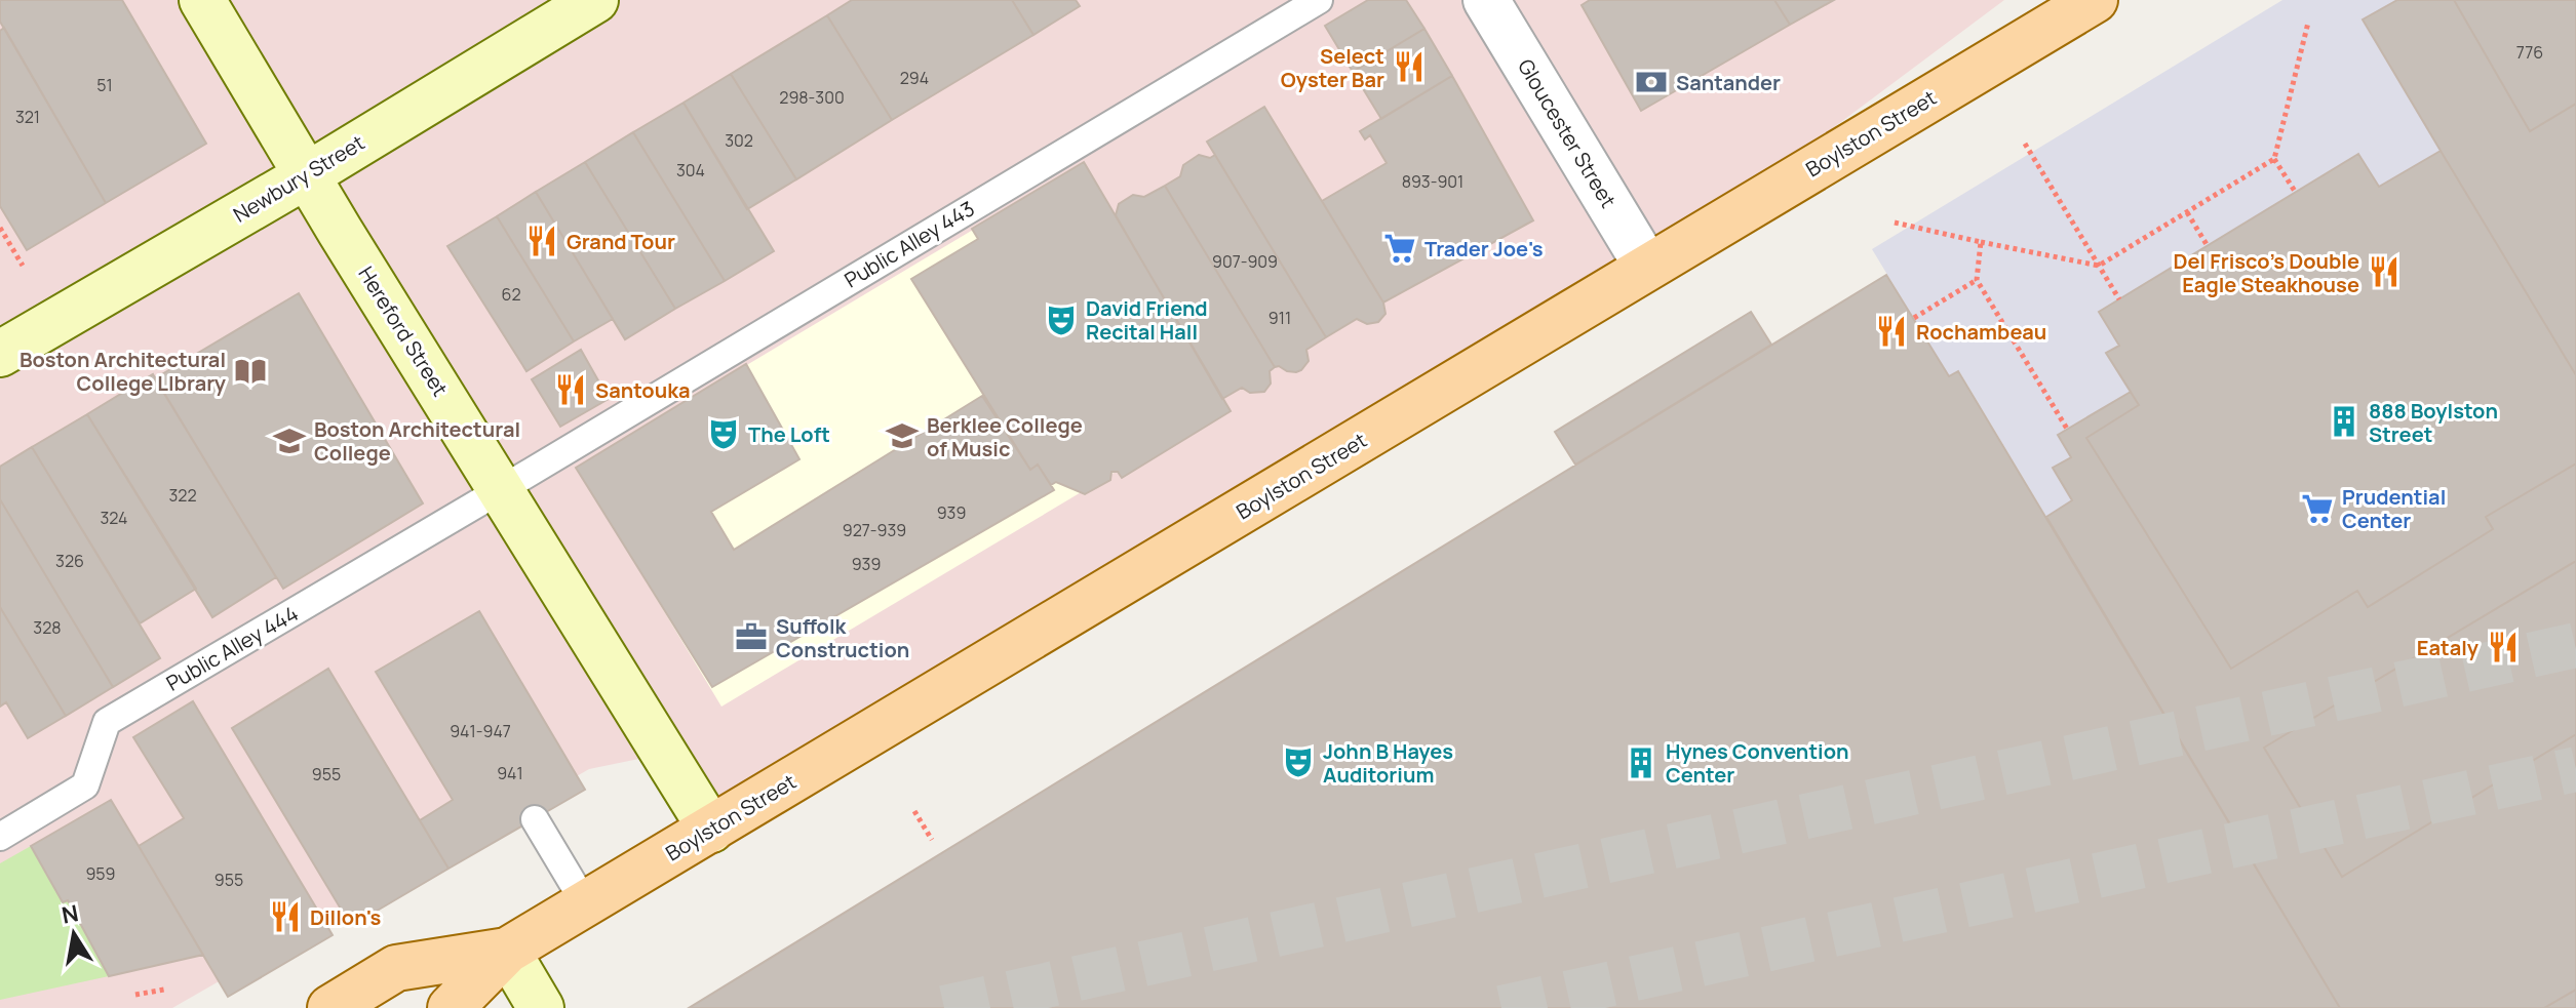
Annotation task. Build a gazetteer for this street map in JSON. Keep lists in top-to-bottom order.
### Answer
{
  "streets": {
    "main road": ["Boylston Street", "Newbury Street", "Hereford Street"],
    "street": ["Gloucester Street"],
    "lane": ["Public Alley 443", "Public Alley 444"]
  },
  "crossings": [
    ["Gloucester Street", "Boylston Street"],
    ["Boylston Street", "Hereford Street"],
    ["Newbury Street", "Hereford Street"],
    ["Public Alley 443", "Hereford Street"],
    ["Public Alley 443", "Public Alley 444"],
    ["Hereford Street", "Public Alley 444"]
  ],
  "places": {
    "restaurant": [
      "Select Oyster Bar",
      "Grand Tour",
      "Del Frisco's Double Eagle Steakhouse",
      "Rochambeau",
      "Santouka",
      "Eataly",
      "Dillon's"
    ],
    "bank": ["Santander"],
    "supermarket": ["Trader Joe's", "Prudential Center"],
    "theatre": ["David Friend Recital Hall", "The Loft", "John B Hayes Auditorium"],
    "library": ["Boston Architectural College LIbrary"],
    "building": ["888 Boylston Street", "Hynes Convention Center"],
    "school or university": ["Berklee College of Music", "Boston Architectural College"],
    "office": ["Suffolk Construction"]
  },
  "house_numbers": [
    "776",
    "294",
    "51",
    "298-300",
    "321",
    "302",
    "304",
    "893-901",
    "907-909",
    "62",
    "911",
    "322",
    "939",
    "324",
    "927-939",
    "326",
    "939",
    "328",
    "941-947",
    "941",
    "955",
    "959",
    "955"
  ],
  "north": "top"
}
